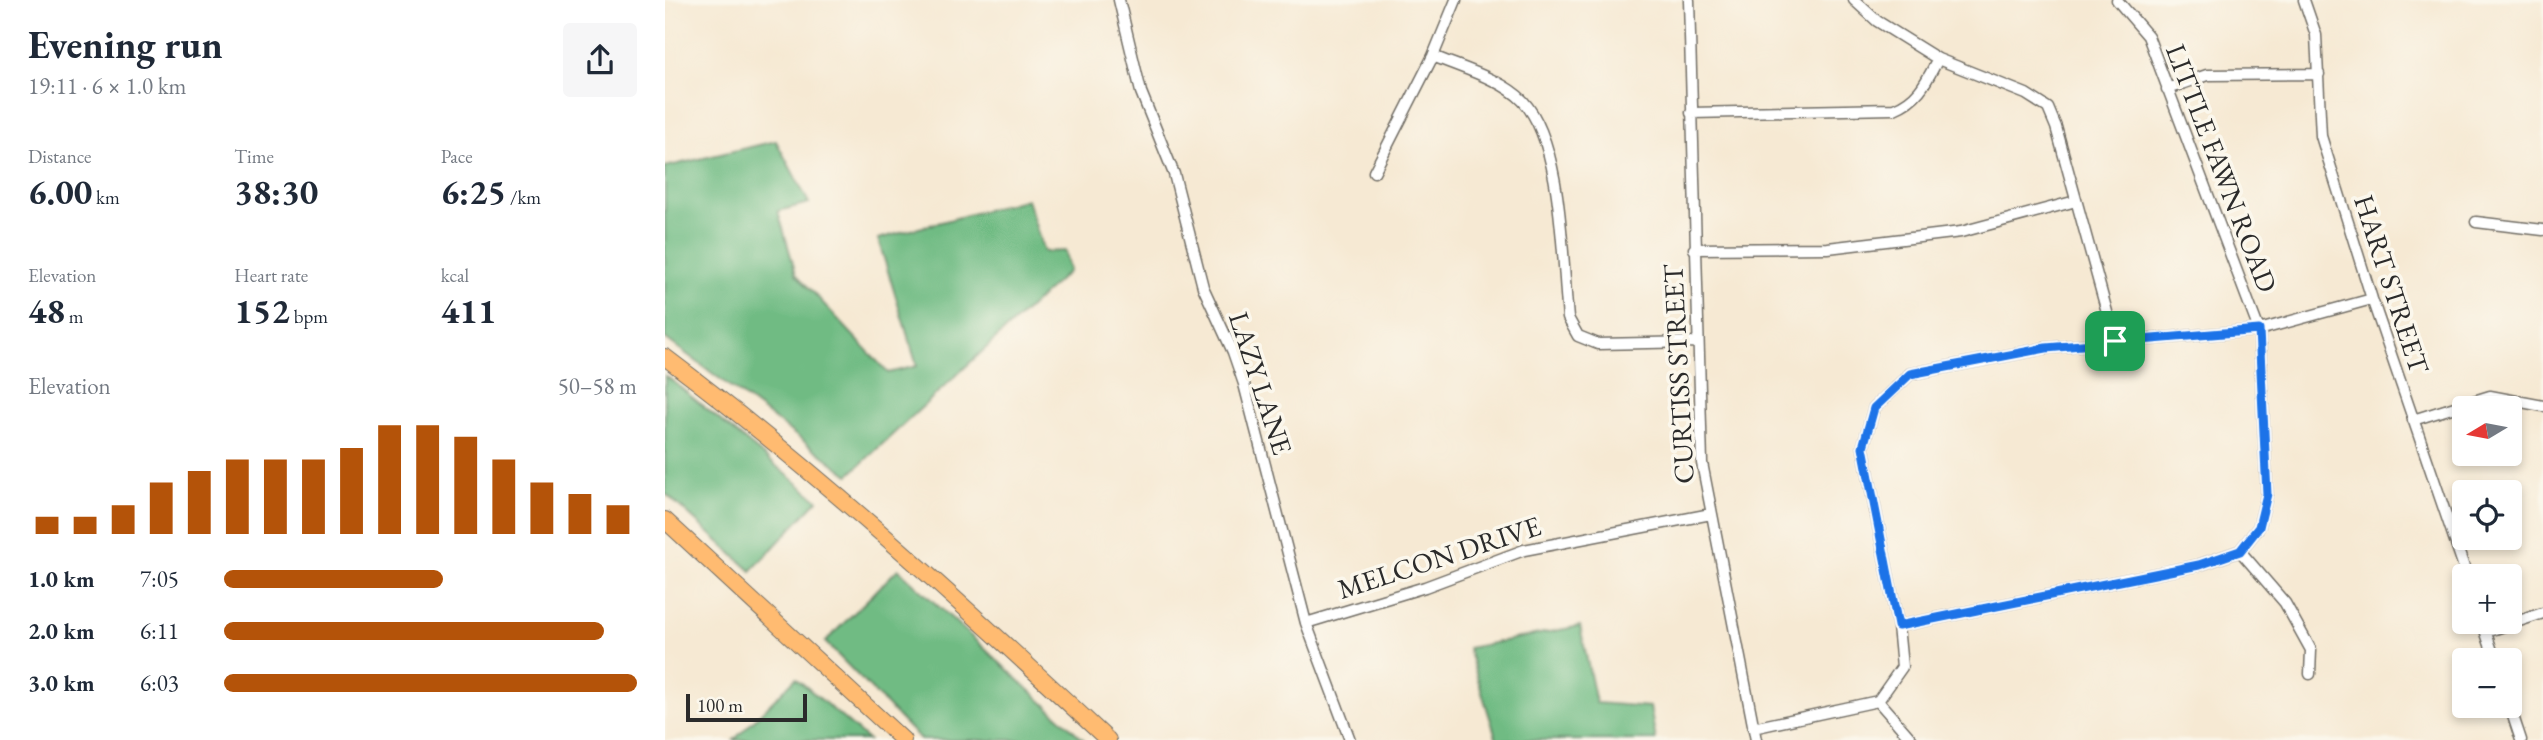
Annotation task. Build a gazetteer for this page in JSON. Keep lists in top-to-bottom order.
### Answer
{
  "streets": {
    "street": [
      "LITTLE FAWN ROAD",
      "HART STREET",
      "CURTISS STREET",
      "LAZY LANE",
      "MELCON DRIVE"
    ]
  },
  "crossings": [
    ["CURTISS STREET", "MELCON DRIVE"],
    ["LAZY LANE", "MELCON DRIVE"]
  ],
  "scale_bar": "100 m",
  "north": "left",
  "page": {
    "heading": ["Evening run", "19:11 · 6 × 1.0 km"],
    "stats": [
      ["Distance", "6.00 km"],
      ["Time", "38:30"],
      ["Pace", "6:25 /km"],
      ["Elevation", "48 m"],
      ["Heart rate", "152 bpm"],
      ["kcal", "411"]
    ],
    "chart": ["Elevation", "50–58 m"],
    "map_buttons": ["+", "−"],
    "list": [
      {
        "name": "1.0 km",
        "note": "7:05"
      },
      {
        "name": "2.0 km",
        "note": "6:11"
      },
      {
        "name": "3.0 km",
        "note": "6:03"
      }
    ],
    "scale": "100 m"
  }
}
